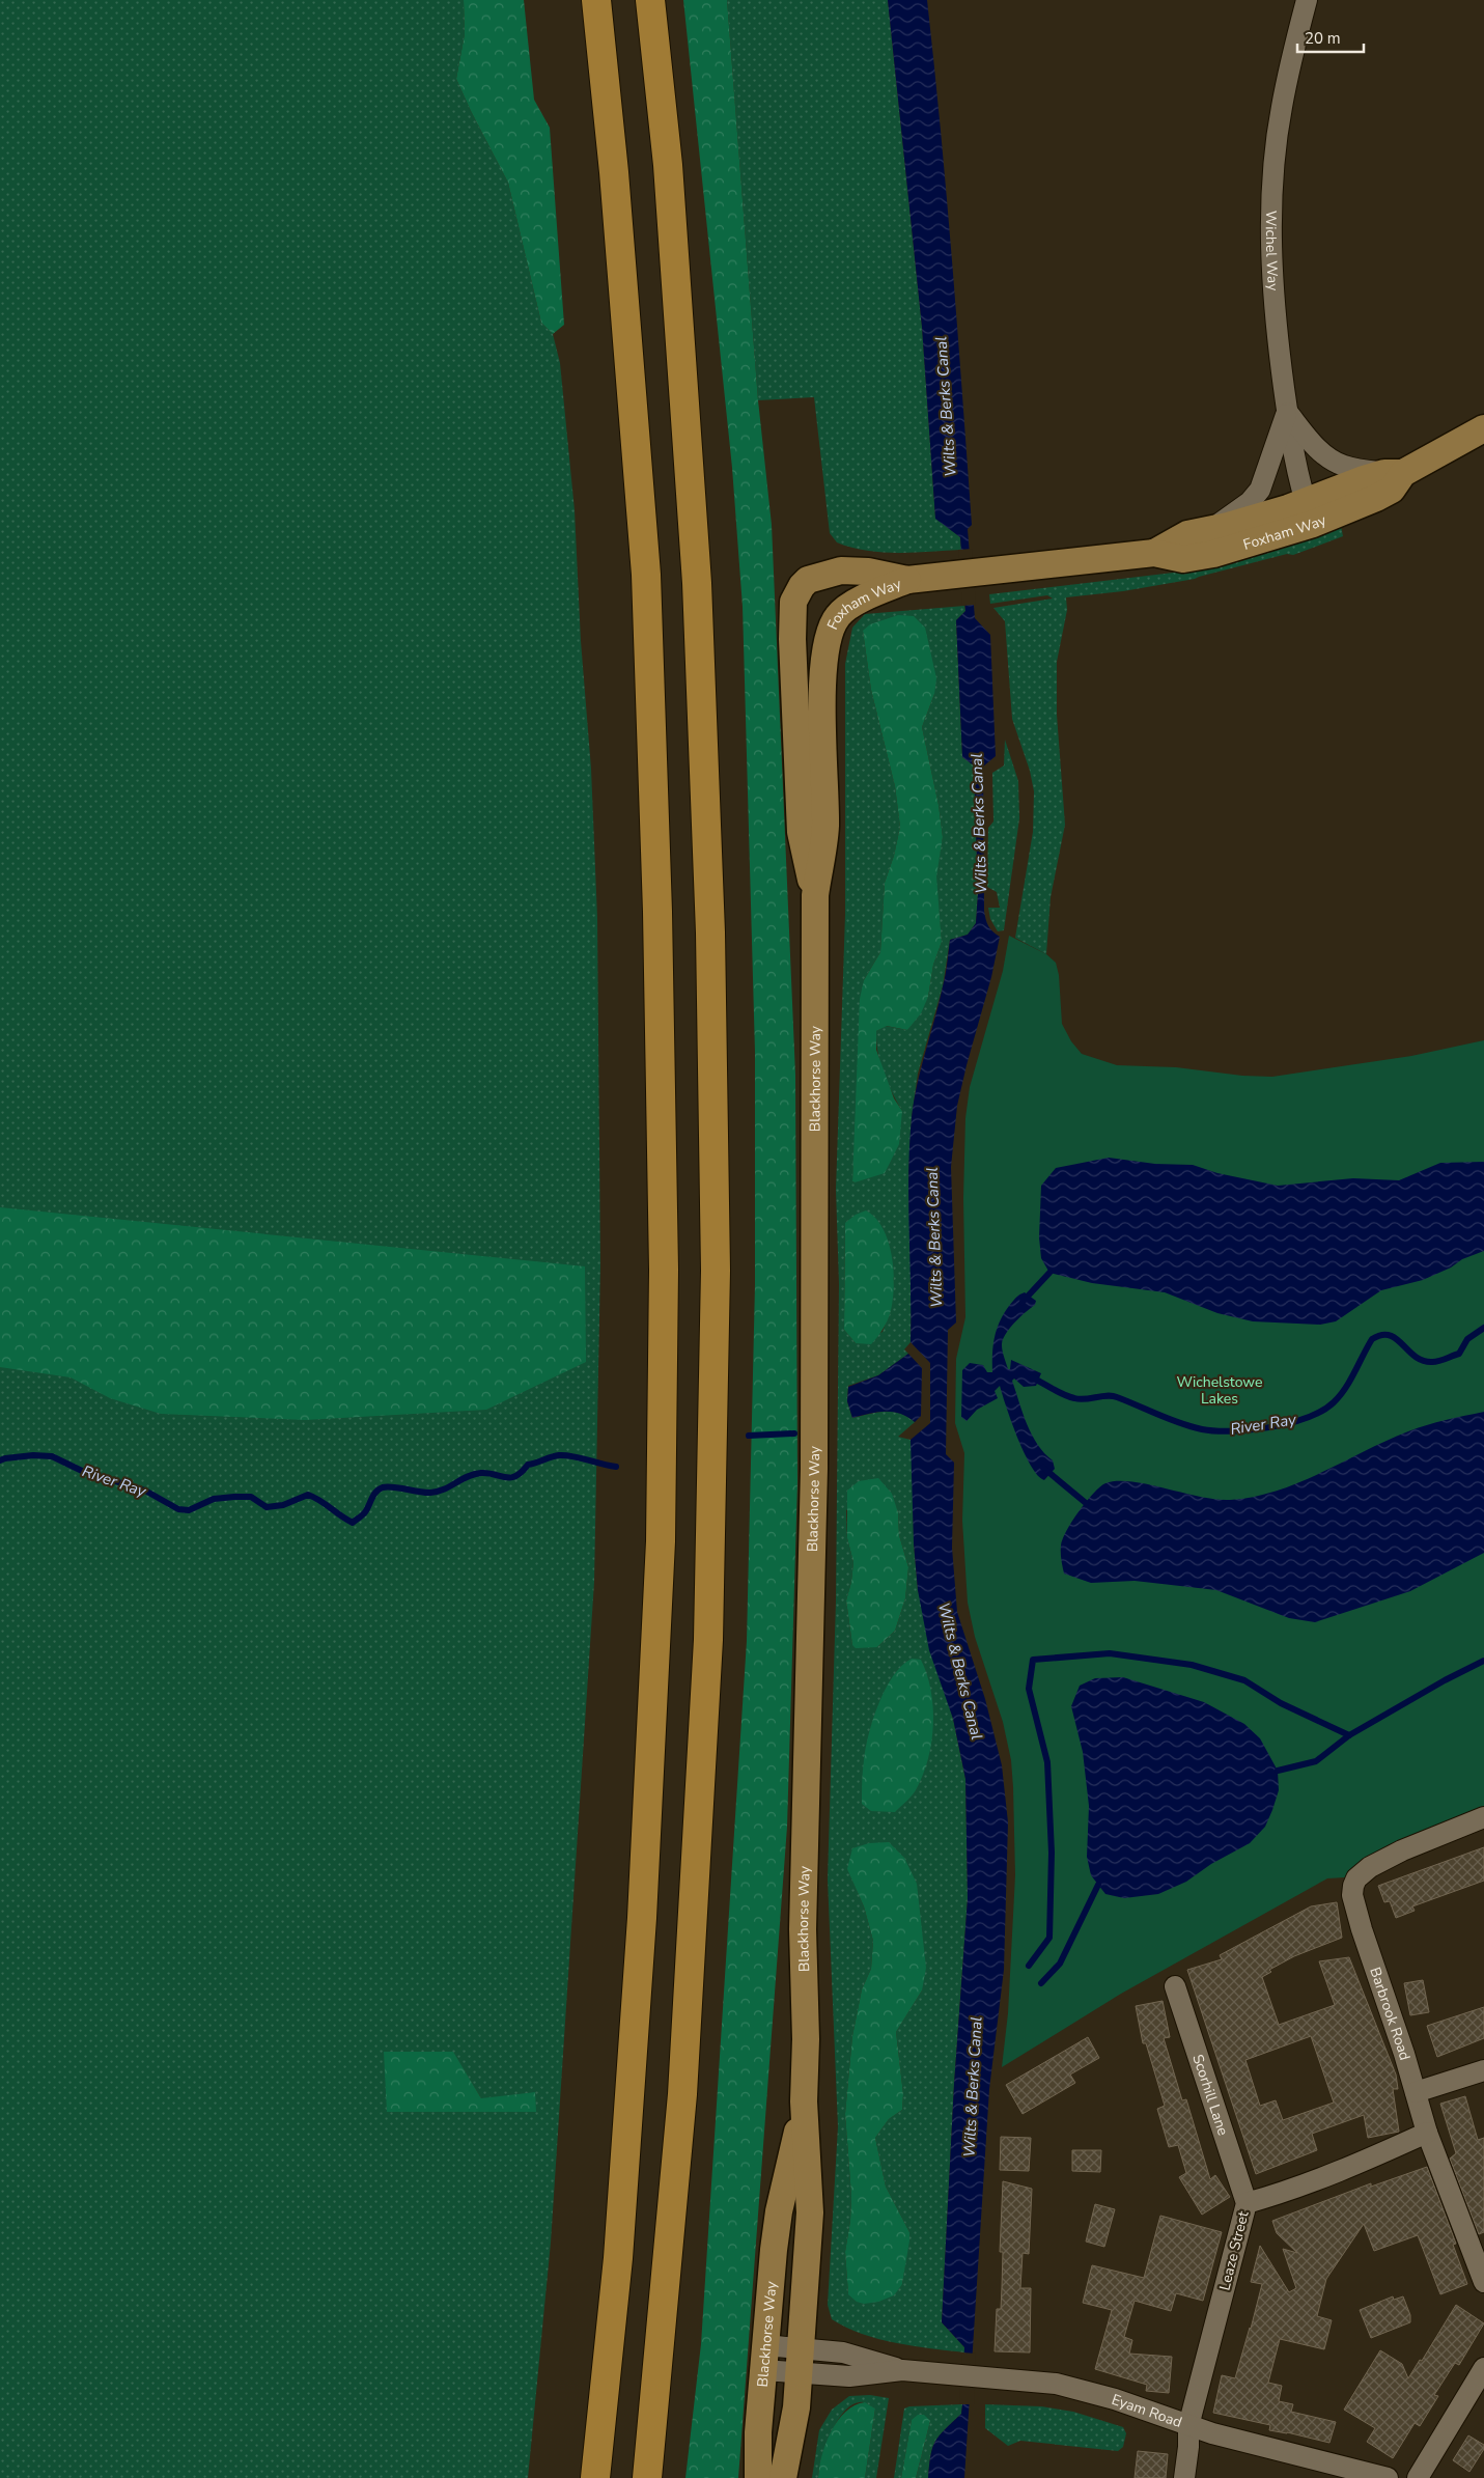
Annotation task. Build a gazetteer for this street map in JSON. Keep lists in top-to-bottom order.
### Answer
{
  "streets": {
    "main road": ["Foxham Way", "Blackhorse Way"],
    "street": [
      "Wichel Way",
      "Barbrook Road",
      "Scorhill Lane",
      "Leaze Street",
      "Eyam Road"
    ]
  },
  "crossings": [
    ["Wichel Way", "Foxham Way"],
    ["Foxham Way", "Blackhorse Way"],
    ["Blackhorse Way", "Eyam Road"],
    ["Barbrook Road", "Leaze Street"],
    ["Scorhill Lane", "Leaze Street"],
    ["Leaze Street", "Eyam Road"]
  ],
  "water": ["Wilts & Berks Canal", "River Ray"],
  "parks": ["Wichelstowe Lakes"],
  "scale_bar": "20 m"
}
